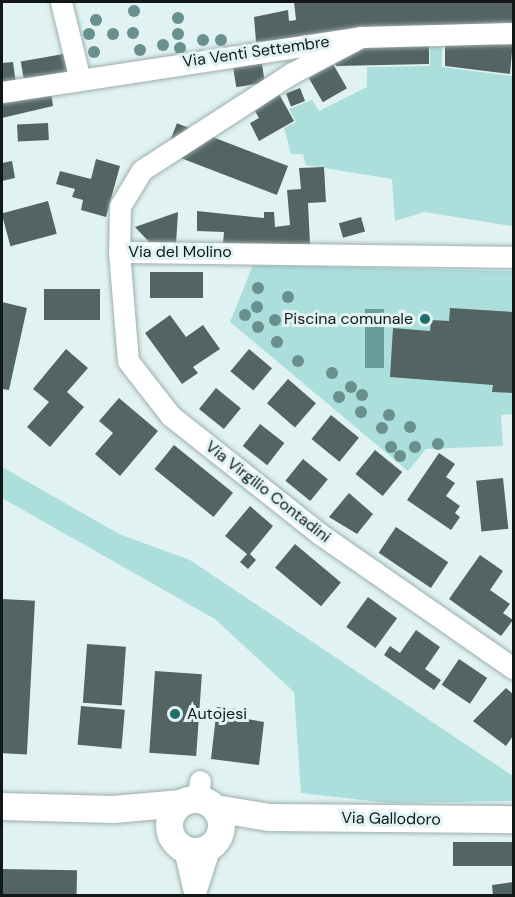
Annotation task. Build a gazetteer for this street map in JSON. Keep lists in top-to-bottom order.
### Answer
{
  "streets": {
    "main road": ["Via Gallodoro"],
    "street": ["Via Venti Settembre", "Via del Molino", "Via Virgilio Contadini"]
  },
  "crossings": [
    ["Via Venti Settembre", "Via del Molino"],
    ["Via del Molino", "Via Virgilio Contadini"]
  ],
  "places": ["Piscina comunale", "Autojesi"]
}
